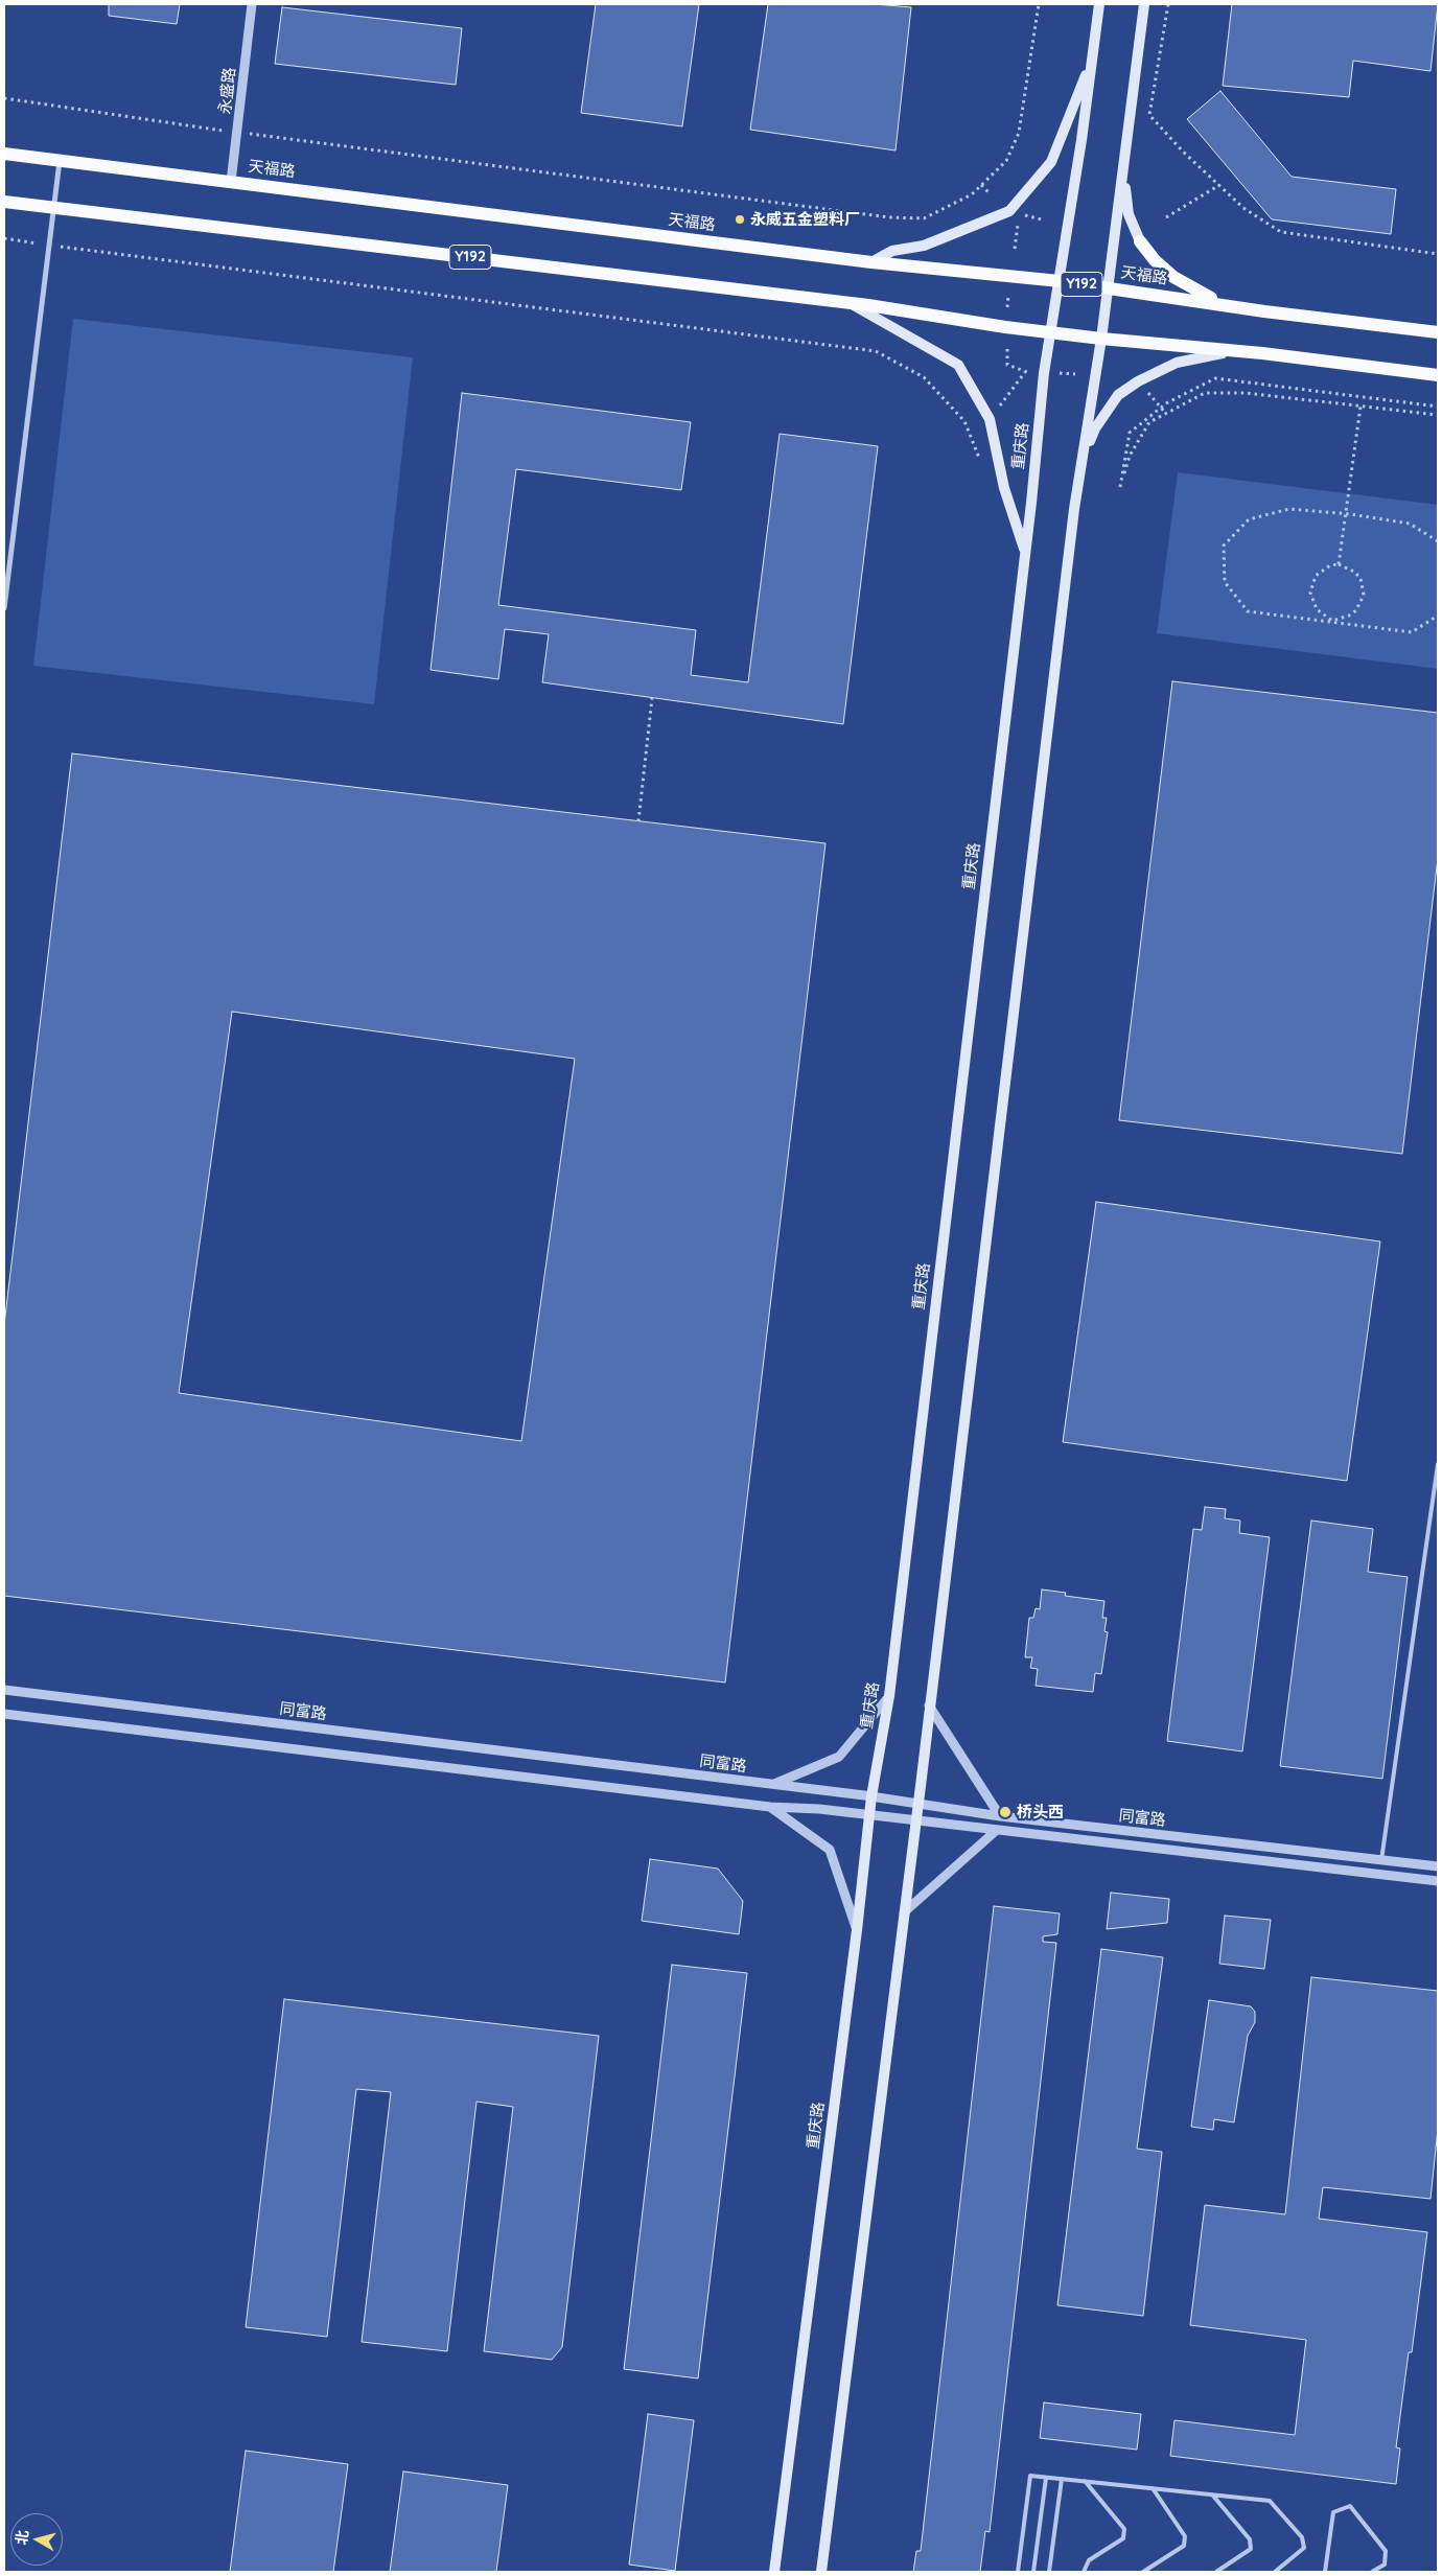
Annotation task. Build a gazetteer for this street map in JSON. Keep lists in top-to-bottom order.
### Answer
{
  "streets": {
    "main road": ["天福路", "Y192", "重庆路"],
    "street": ["永盛路", "同富路"]
  },
  "crossings": [
    ["永盛路", "天福路"],
    ["天福路", "重庆路"],
    ["Y192", "重庆路"],
    ["重庆路", "同富路"]
  ],
  "places": ["永威五金塑料厂", "桥头西"],
  "north": "left"
}
